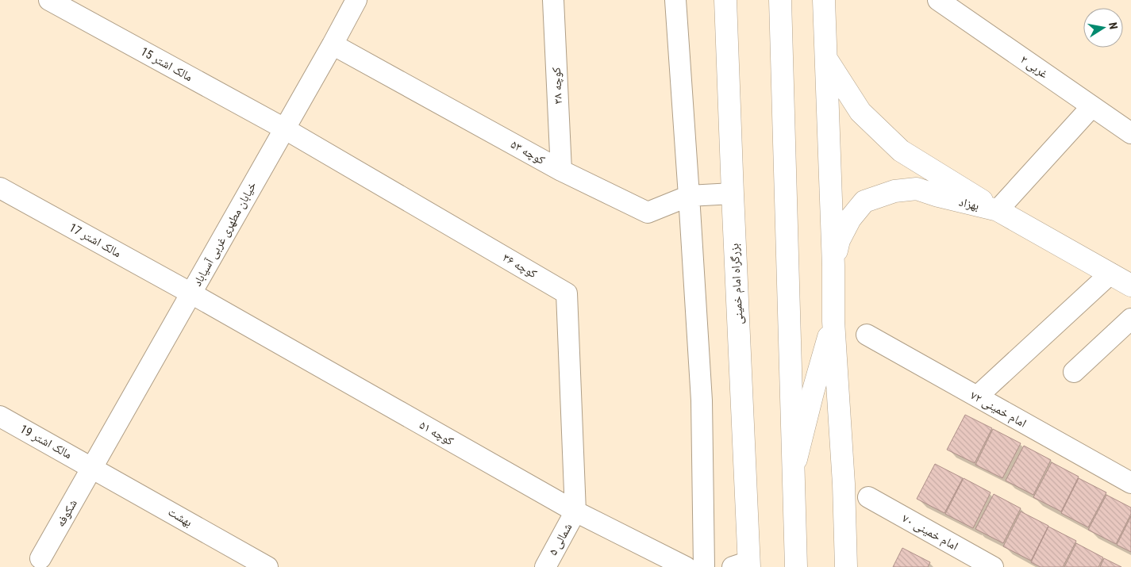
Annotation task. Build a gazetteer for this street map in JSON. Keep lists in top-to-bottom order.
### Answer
{
  "streets": {
    "main road": ["بهزاد", "بزرگراه امام خمینی"],
    "street": [
      "مالک اشتر 15",
      "غربی ۲",
      "کوچه ۳۸",
      "کوچه ۵۳",
      "خیابان مطهری غربی آسیاباد",
      "مالک اشتر 17",
      "کوچه ۳۶",
      "امام خمینی ۷۲",
      "کوچه ۵۱",
      "مالک اشتر 19",
      "شکوفه",
      "بهشت",
      "امام خمینی ۷۰",
      "۵ شمالی"
    ]
  },
  "crossings": [
    ["مالک اشتر 15", "خیابان مطهری غربی آسیاباد"],
    ["مالک اشتر 15", "کوچه ۳۶"],
    ["کوچه ۳۸", "کوچه ۵۳"],
    ["کوچه ۵۳", "خیابان مطهری غربی آسیاباد"],
    ["کوچه ۵۳", "بزرگراه امام خمینی"],
    ["خیابان مطهری غربی آسیاباد", "مالک اشتر 17"],
    ["خیابان مطهری غربی آسیاباد", "کوچه ۳۶"],
    ["خیابان مطهری غربی آسیاباد", "کوچه ۵۱"],
    ["خیابان مطهری غربی آسیاباد", "مالک اشتر 19"],
    ["خیابان مطهری غربی آسیاباد", "شکوفه"],
    ["خیابان مطهری غربی آسیاباد", "بهشت"],
    ["مالک اشتر 17", "کوچه ۵۱"],
    ["کوچه ۳۶", "کوچه ۵۱"],
    ["کوچه ۳۶", "۵ شمالی"],
    ["کوچه ۵۱", "۵ شمالی"],
    ["مالک اشتر 19", "شکوفه"],
    ["مالک اشتر 19", "بهشت"],
    ["شکوفه", "بهشت"]
  ],
  "north": "right"
}
